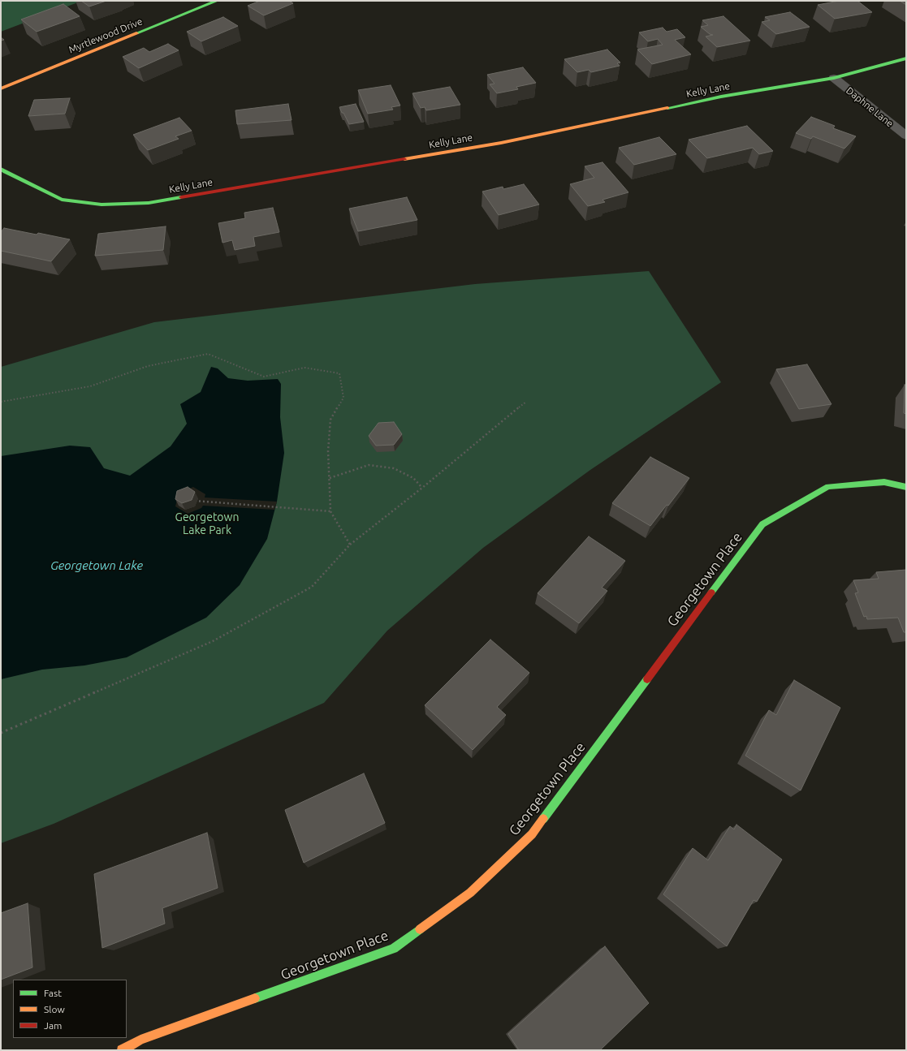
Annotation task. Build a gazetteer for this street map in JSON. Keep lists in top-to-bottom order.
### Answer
{
  "streets": {
    "street": [
      "Myrtlewood Drive",
      "Kelly Lane",
      "Daphne Lane",
      "Georgetown Place"
    ]
  },
  "crossings": [
    ["Kelly Lane", "Daphne Lane"]
  ],
  "water": ["Georgetown Lake"],
  "parks": ["Georgetown Lake Park"],
  "legend": ["Fast", "Slow", "Jam"]
}
